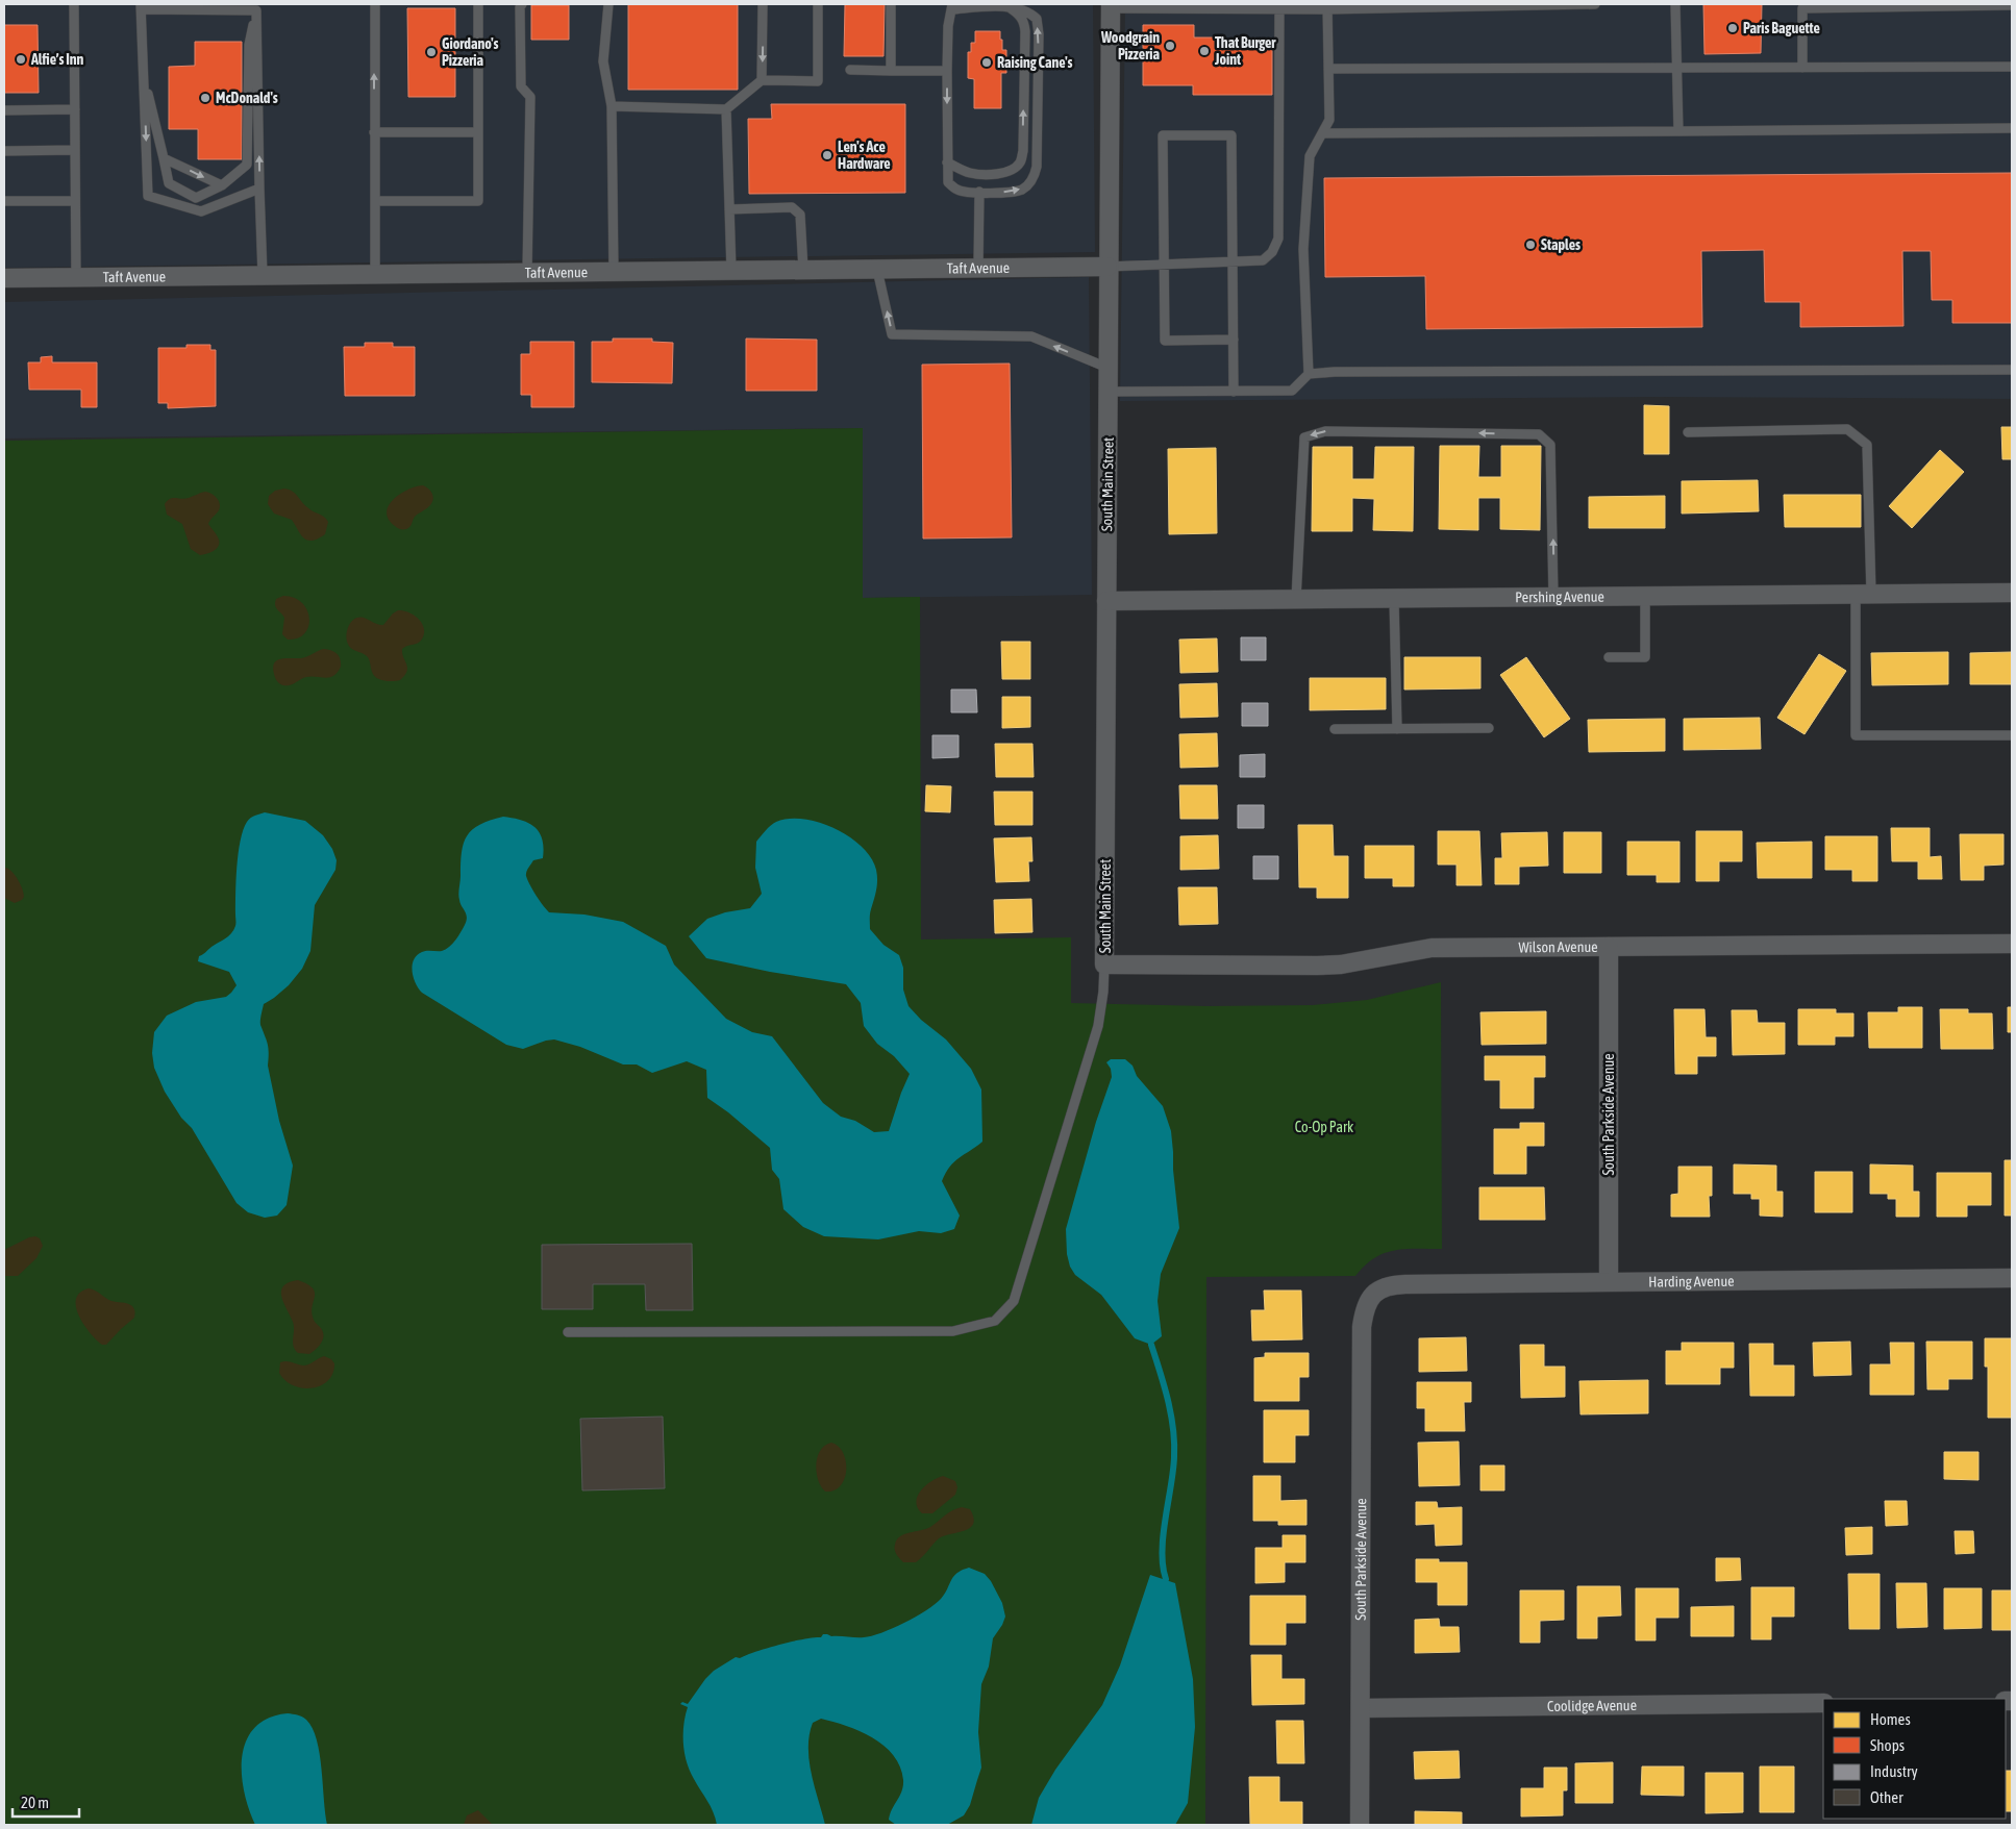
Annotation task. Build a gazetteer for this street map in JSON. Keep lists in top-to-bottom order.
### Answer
{
  "streets": {
    "street": [
      "Taft Avenue",
      "South Main Street",
      "Pershing Avenue",
      "Wilson Avenue",
      "South Parkside Avenue",
      "Harding Avenue",
      "Coolidge Avenue"
    ]
  },
  "crossings": [
    ["Taft Avenue", "South Main Street"],
    ["South Main Street", "Pershing Avenue"],
    ["South Main Street", "Wilson Avenue"],
    ["Wilson Avenue", "South Parkside Avenue"],
    ["South Parkside Avenue", "Harding Avenue"],
    ["South Parkside Avenue", "Coolidge Avenue"]
  ],
  "parks": ["Co-Op Park"],
  "places": [
    "Paris Baguette",
    "Woodgrain Pizzeria",
    "That Burger Joint",
    "Giordano's Pizzeria",
    "Alfie’s Inn",
    "Raising Cane's",
    "McDonald's",
    "Len's Ace Hardware",
    "Staples"
  ],
  "legend": [
    "Homes",
    "Shops",
    "Industry",
    "Other"
  ],
  "scale_bar": "20 m"
}
